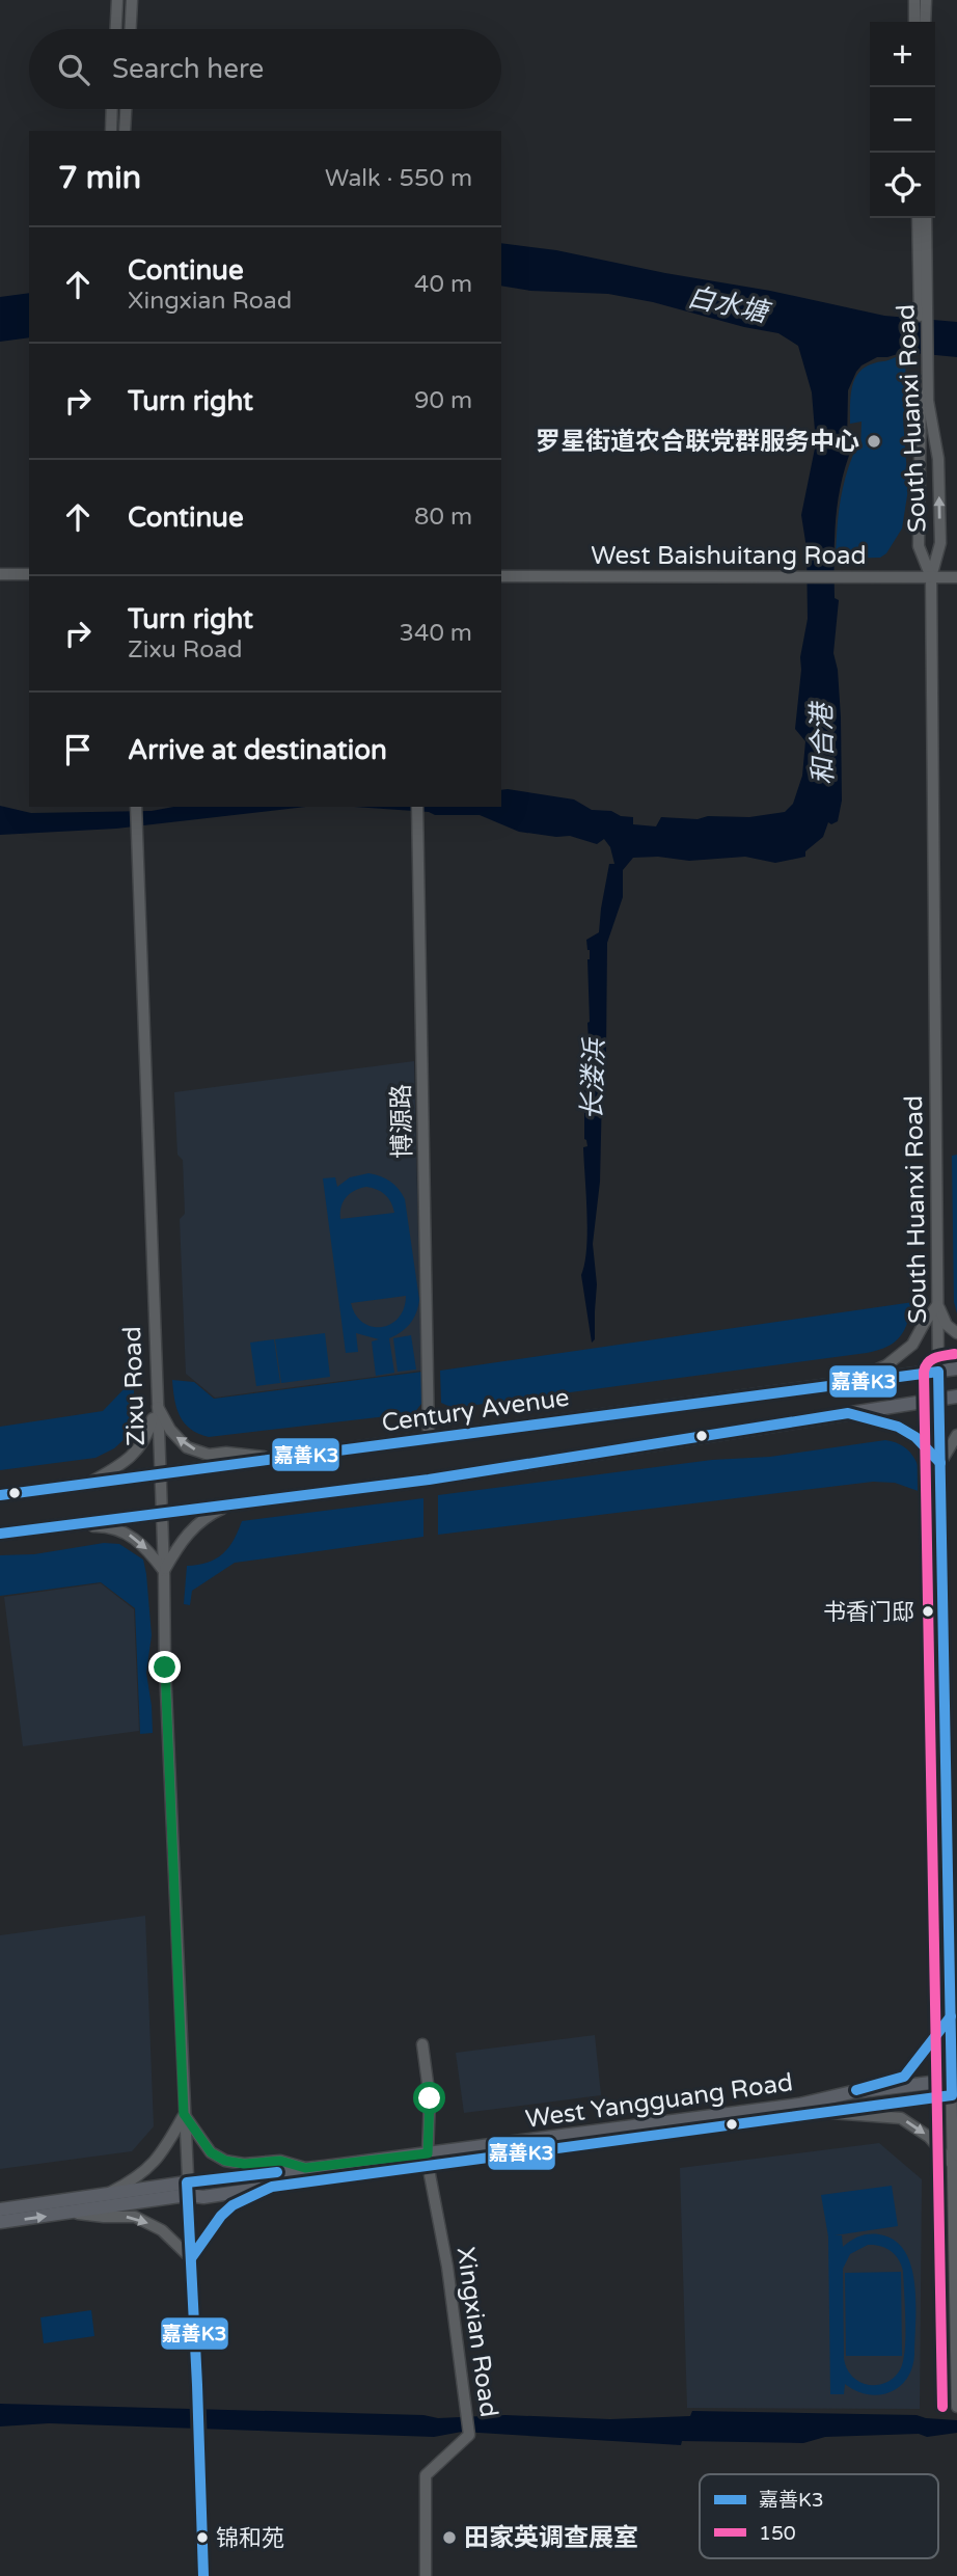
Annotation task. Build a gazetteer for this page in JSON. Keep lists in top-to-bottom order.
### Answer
{
  "streets": {
    "main road": ["Century Avenue", "West Yangguang Road"],
    "street": [
      "South Huanxi Road",
      "West Baishuitang Road",
      "博源路",
      "Zixu Road",
      "Xingxian Road"
    ]
  },
  "crossings": [
    ["South Huanxi Road", "West Baishuitang Road"],
    ["South Huanxi Road", "Century Avenue"],
    ["South Huanxi Road", "West Yangguang Road"],
    ["博源路", "Century Avenue"],
    ["Zixu Road", "Century Avenue"],
    ["Zixu Road", "West Yangguang Road"],
    ["West Yangguang Road", "Xingxian Road"]
  ],
  "water": ["白水塘", "和合港", "长溇浜"],
  "places": [
    "罗星街道农合联党群服务中心",
    "书香门邸",
    "锦和苑",
    "田家英调查展室"
  ],
  "lines": ["transit line 150", "transit line 嘉善K3"],
  "legend": ["嘉善K3", "150"],
  "page": {
    "map_buttons": ["+", "−"],
    "search": "Search here",
    "heading": ["7 min", "Walk · 550 m"],
    "list": [
      ["Continue", "Xingxian Road", "40 m"],
      ["Turn right", "90 m"],
      ["Continue", "80 m"],
      ["Turn right", "Zixu Road", "340 m"],
      "Arrive at destination"
    ]
  }
}
